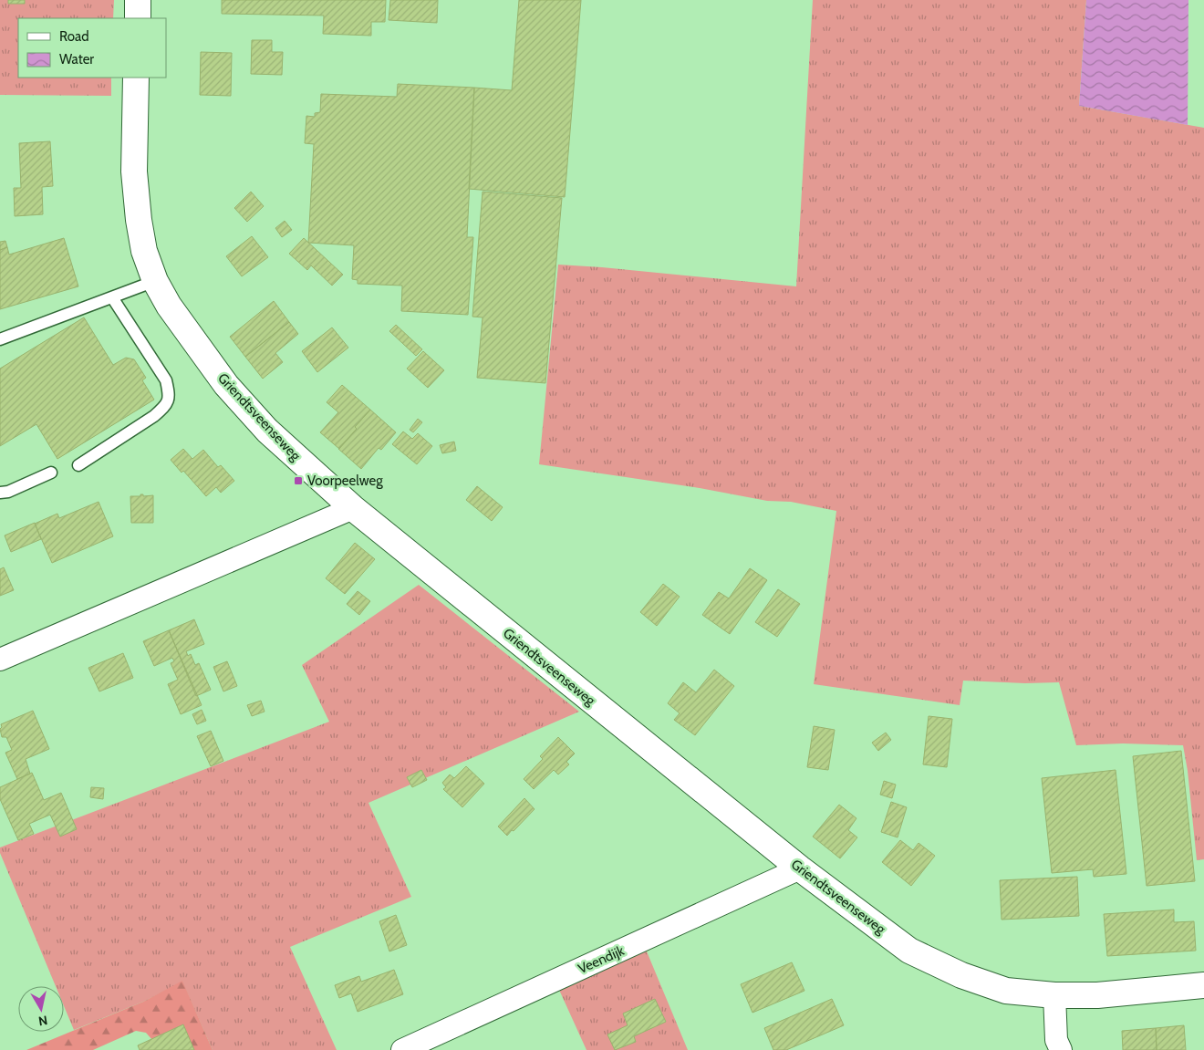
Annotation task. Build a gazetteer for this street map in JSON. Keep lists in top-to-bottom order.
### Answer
{
  "streets": {
    "street": ["Griendtsveenseweg", "Veendijk"]
  },
  "crossings": [
    ["Griendtsveenseweg", "Veendijk"]
  ],
  "places": {
    "transit": ["Voorpeelweg"]
  },
  "legend": ["Road", "Water"],
  "north": "bottom"
}
